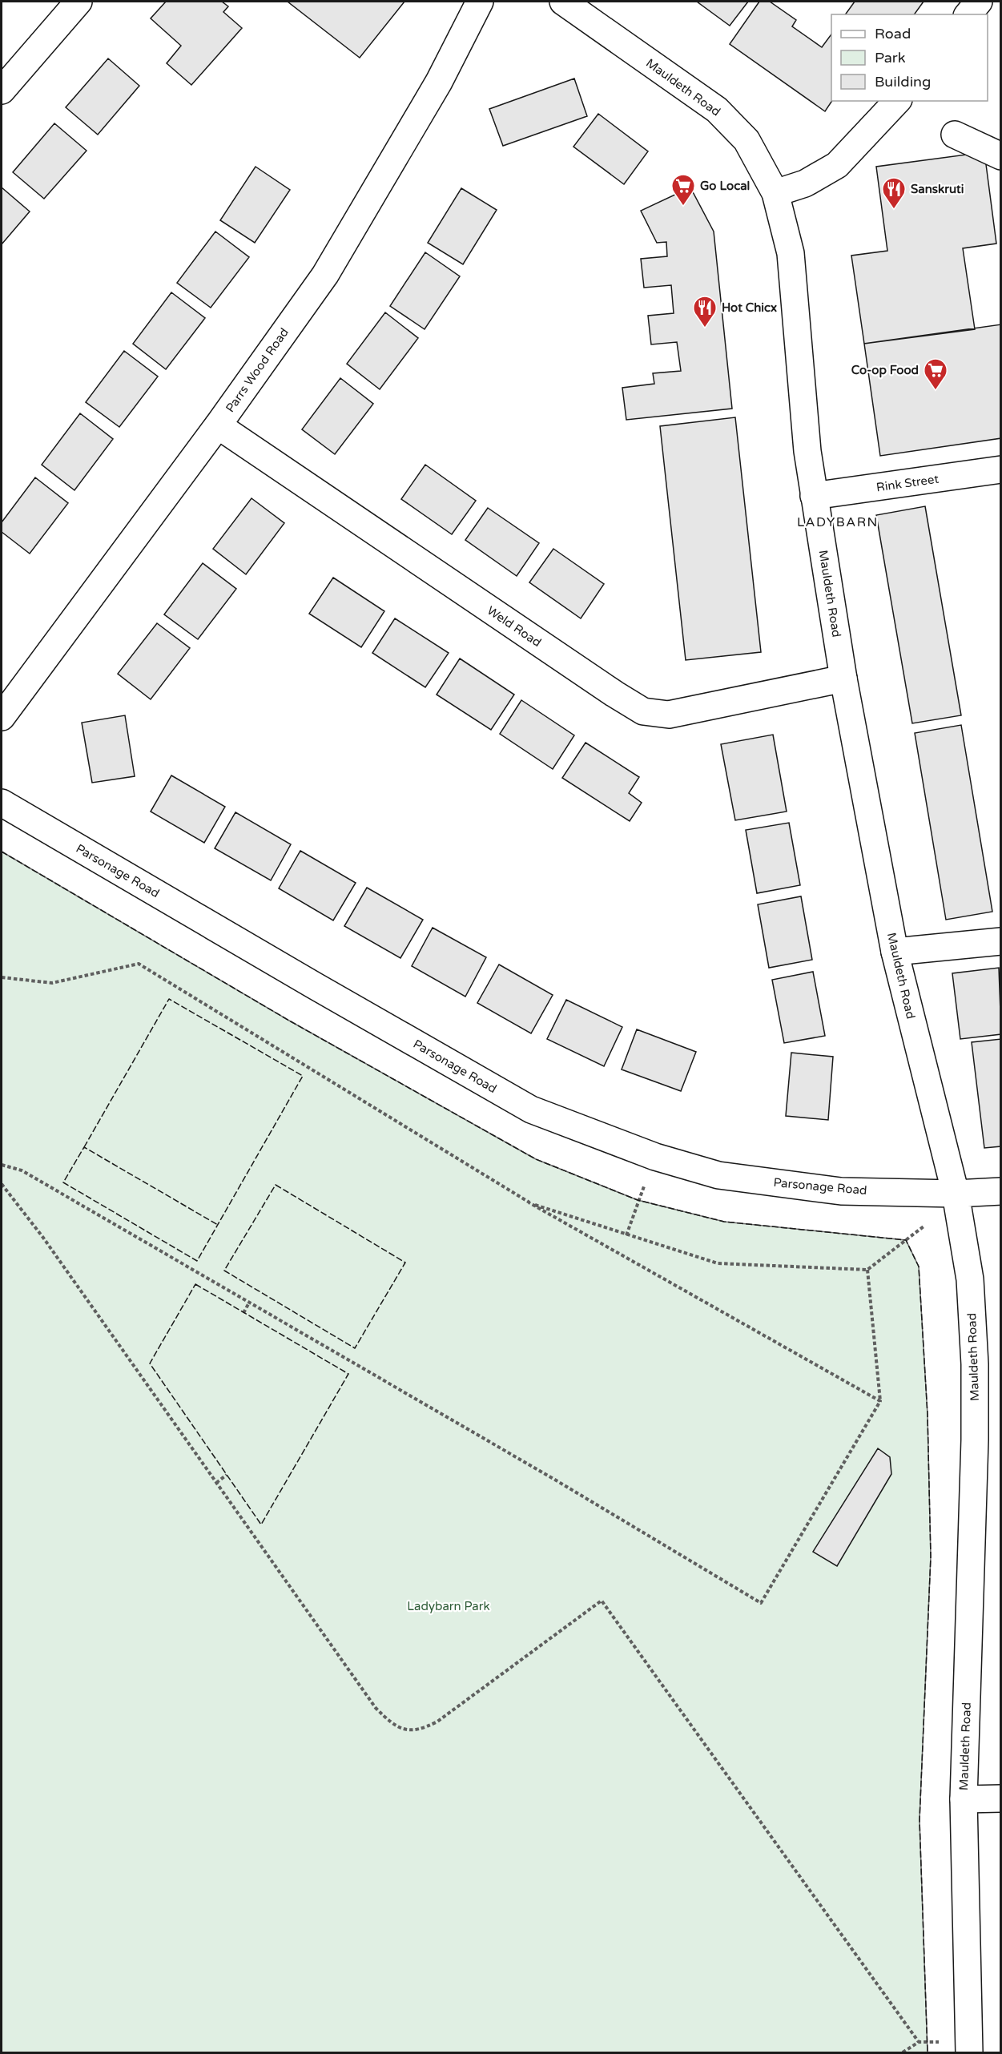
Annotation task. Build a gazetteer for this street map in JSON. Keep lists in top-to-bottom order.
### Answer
{
  "streets": {
    "street": [
      "Mauldeth Road",
      "Parrs Wood Road",
      "Rink Street",
      "Weld Road",
      "Parsonage Road"
    ]
  },
  "crossings": [
    ["Mauldeth Road", "Rink Street"],
    ["Mauldeth Road", "Weld Road"],
    ["Mauldeth Road", "Parsonage Road"],
    ["Parrs Wood Road", "Weld Road"]
  ],
  "districts": ["LADYBARN"],
  "parks": ["Ladybarn Park"],
  "places": {
    "supermarket": ["Go Local", "Co-op Food"],
    "restaurant": ["Sanskruti", "Hot Chicx"]
  },
  "legend": ["Road", "Park", "Building"]
}
